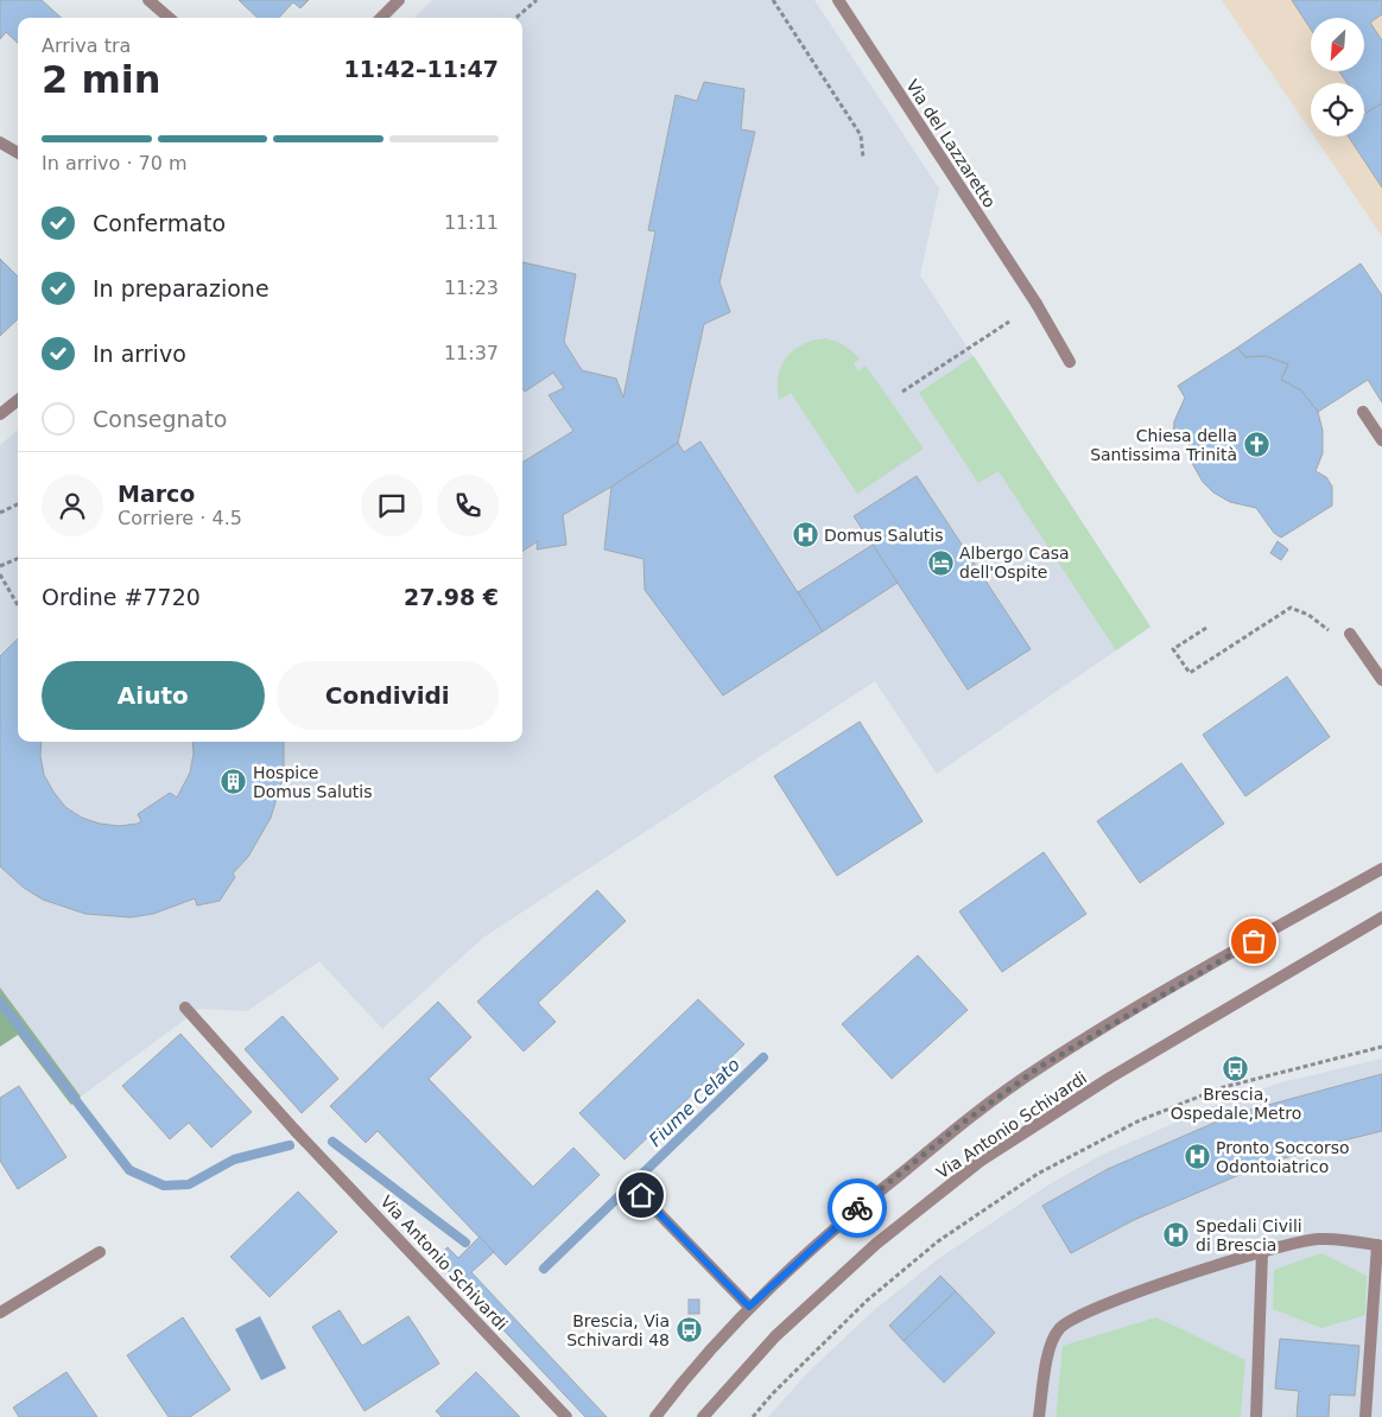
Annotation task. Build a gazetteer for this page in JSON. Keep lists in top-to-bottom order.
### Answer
{
  "streets": {
    "street": ["Via del Lazzaretto", "Via Antonio Schivardi"]
  },
  "water": ["Fiume Celato"],
  "places": {
    "church": ["Chiesa della Santissima Trinità"],
    "hospital": ["Domus Salutis", "Pronto Soccorso Odontoiatrico", "Spedali Civili di Brescia"],
    "hotel": ["Albergo Casa dell'Ospite"],
    "building": ["Hospice Domus Salutis"],
    "bus stop": ["Brescia, Ospedale,Metro", "Brescia, Via Schivardi 48"]
  },
  "north": "bottom left",
  "page": {
    "heading": ["2 min", "Arriva tra", "11:42–11:47"],
    "panel": [
      "Marco",
      "Corriere · 4.5",
      "Ordine #7720",
      "27.98 €"
    ],
    "bar": "In arrivo · 70 m",
    "list": [
      ["Confermato", "11:11"],
      ["In preparazione", "11:23"],
      ["In arrivo", "11:37"],
      "Consegnato"
    ],
    "buttons": ["Aiuto", "Condividi"]
  }
}
